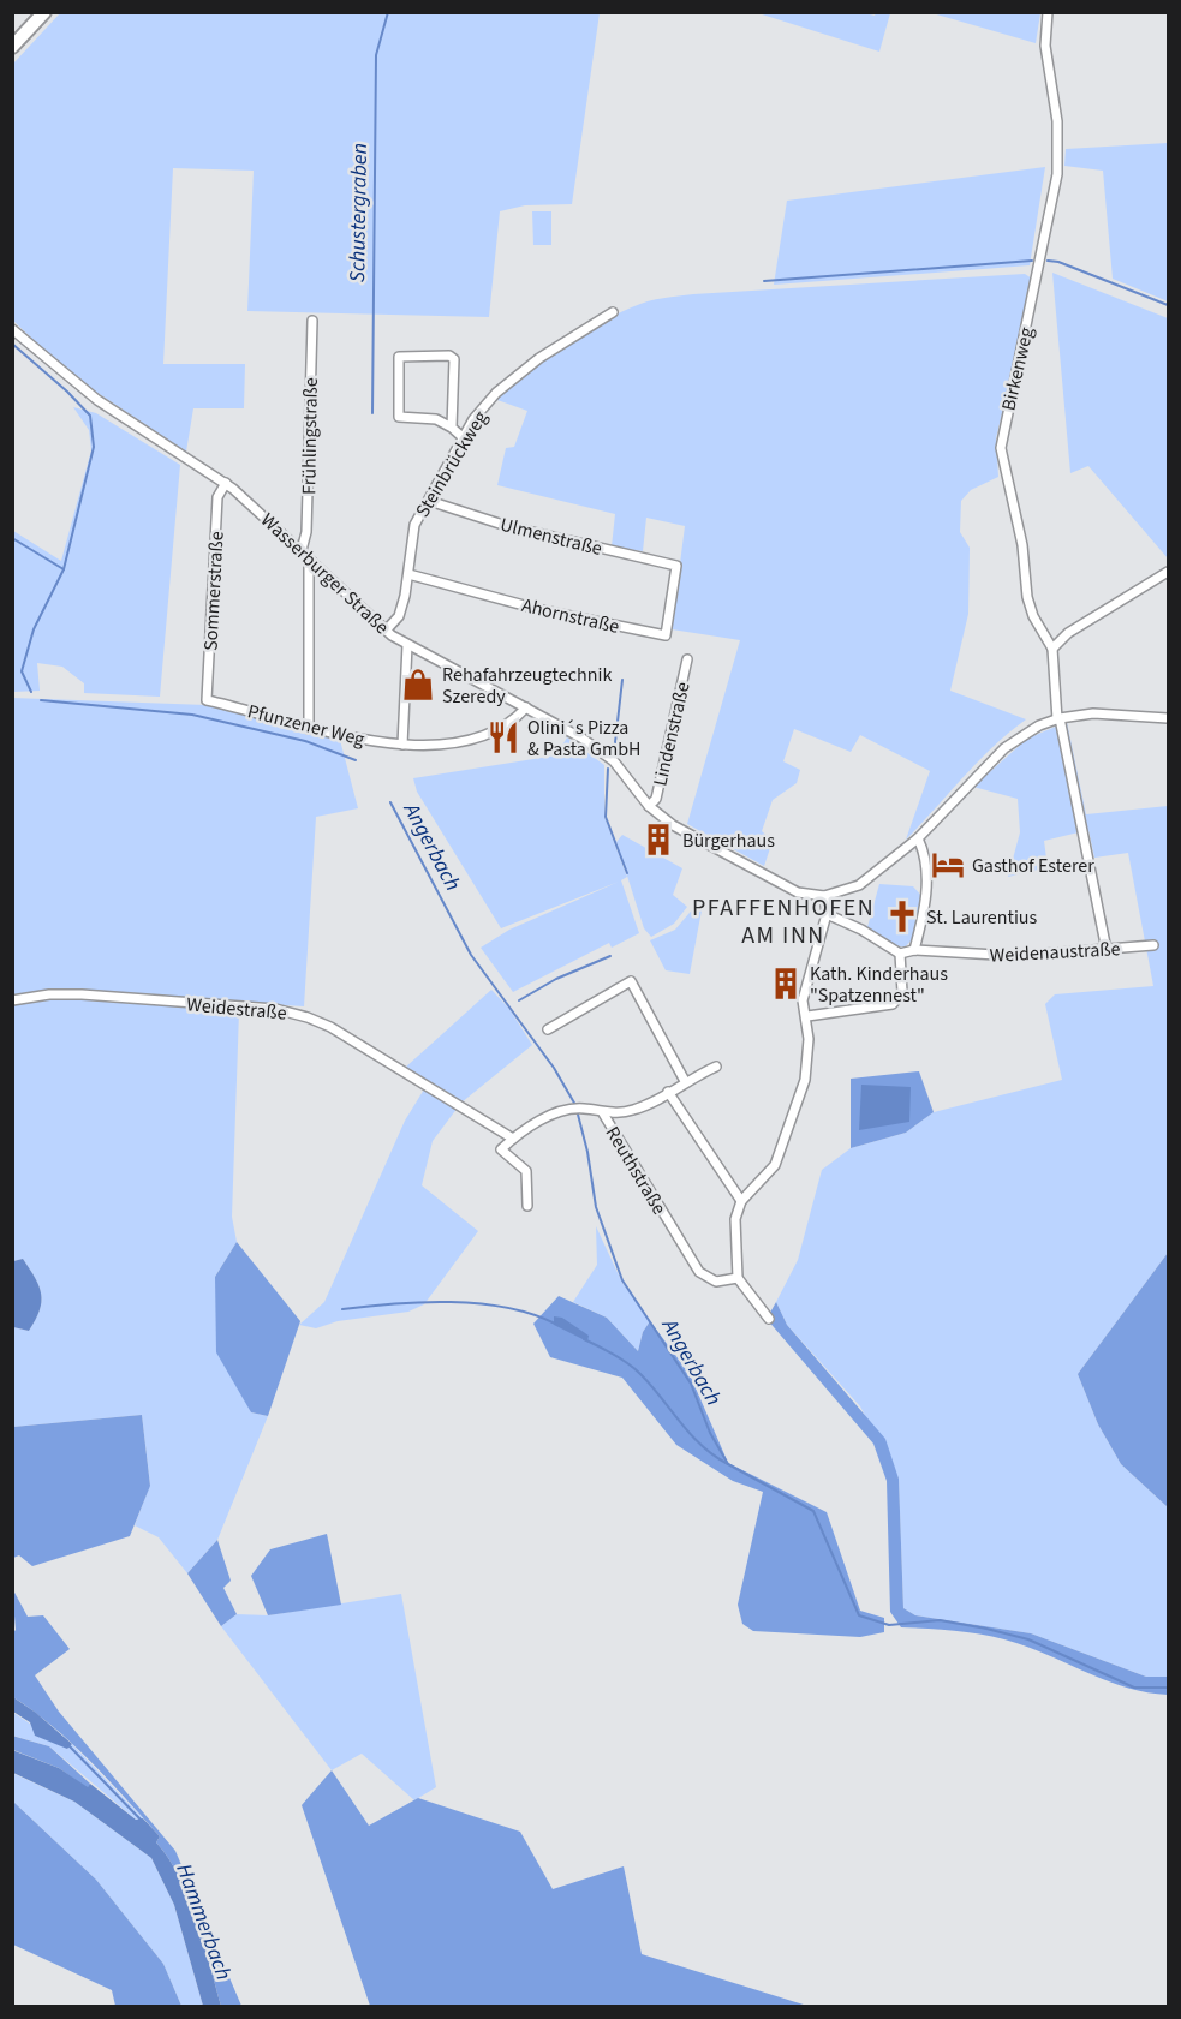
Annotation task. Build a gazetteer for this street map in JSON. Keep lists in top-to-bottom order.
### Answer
{
  "streets": {
    "street": [
      "Birkenweg",
      "Frühlingstraße",
      "Steinbrückweg",
      "Ulmenstraße",
      "Wasserburger Straße",
      "Sommerstraße",
      "Ahornstraße",
      "Pfunzener Weg",
      "Lindenstraße",
      "Weidenaustraße",
      "Weidestraße",
      "Reuthstraße"
    ]
  },
  "crossings": [
    ["Birkenweg", "Weidenaustraße"],
    ["Frühlingstraße", "Wasserburger Straße"],
    ["Steinbrückweg", "Ulmenstraße"],
    ["Steinbrückweg", "Wasserburger Straße"],
    ["Steinbrückweg", "Ahornstraße"],
    ["Ulmenstraße", "Ahornstraße"],
    ["Wasserburger Straße", "Sommerstraße"],
    ["Wasserburger Straße", "Pfunzener Weg"],
    ["Wasserburger Straße", "Lindenstraße"],
    ["Sommerstraße", "Pfunzener Weg"],
    ["Weidestraße", "Reuthstraße"]
  ],
  "districts": ["PFAFFENHOFEN AM INN"],
  "water": ["Schustergraben", "Angerbach", "Hammerbach"],
  "places": {
    "shop": ["Rehafahrzeugtechnik Szeredy"],
    "restaurant": ["Olini´s Pizza & Pasta GmbH"],
    "building": ["Bürgerhaus", "Kath. Kinderhaus \"Spatzennest\""],
    "hotel": ["Gasthof Esterer"],
    "church": ["St. Laurentius"]
  }
}
